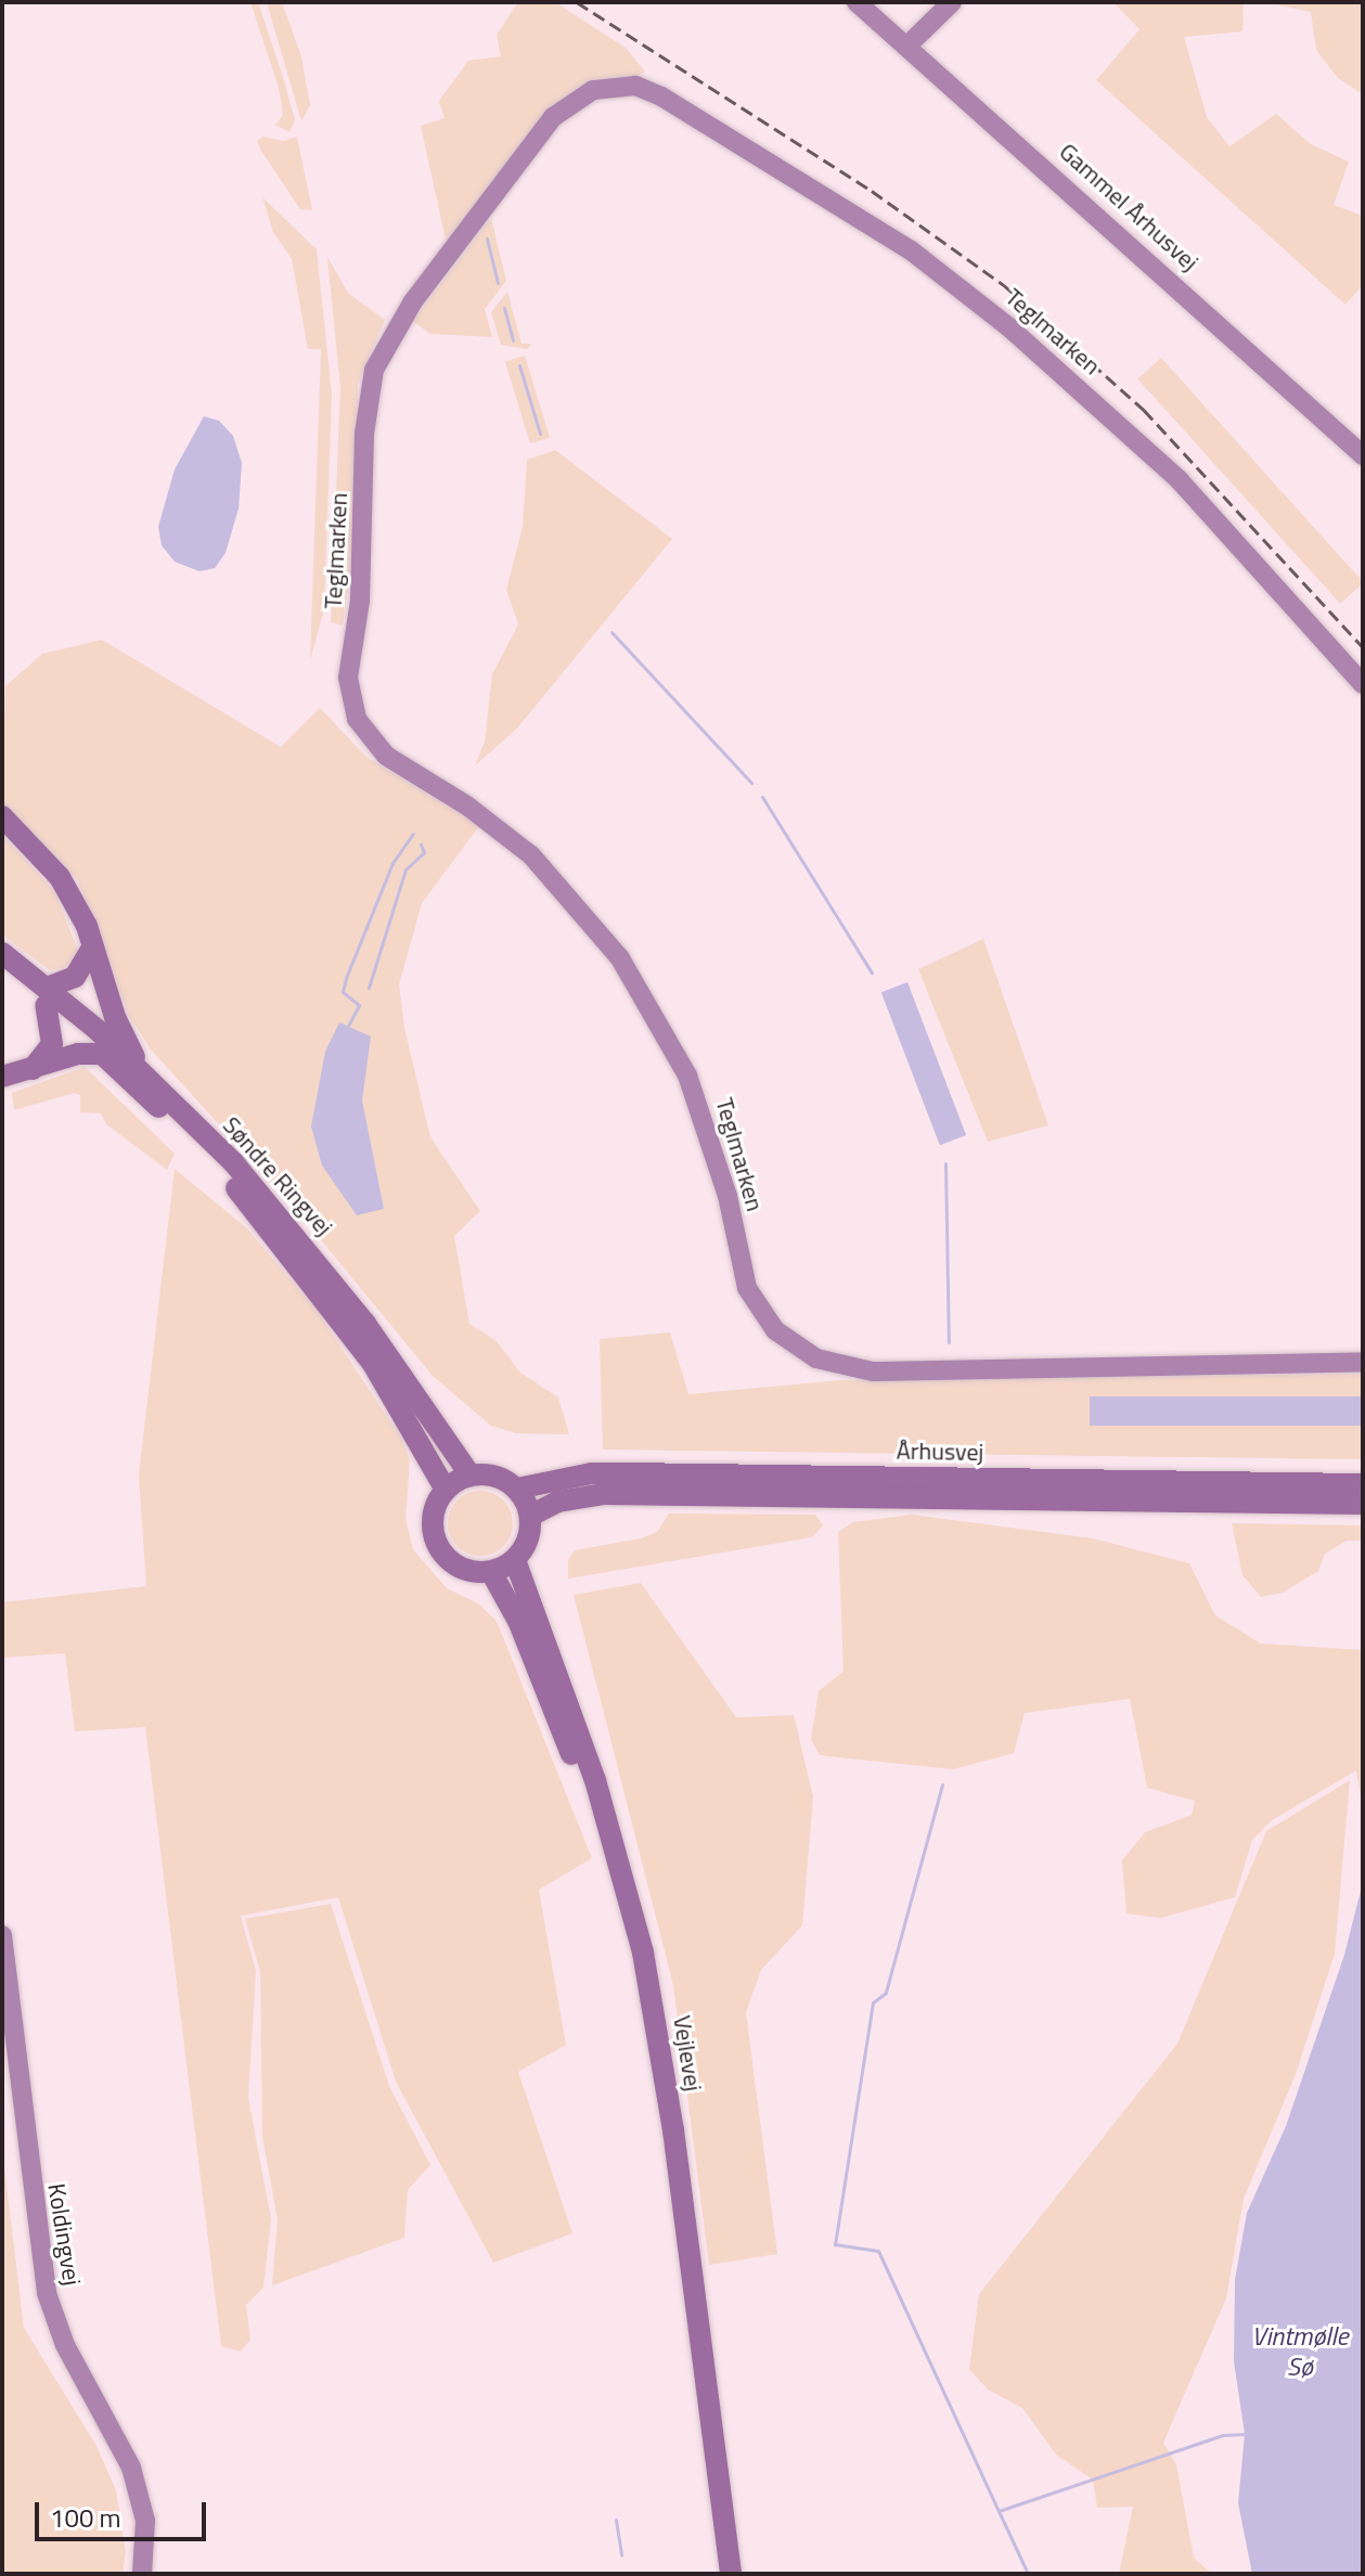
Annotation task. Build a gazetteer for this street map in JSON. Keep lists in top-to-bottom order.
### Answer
{
  "streets": {
    "main road": ["Søndre Ringvej", "Århusvej", "Vejlevej"],
    "street": ["Gammel Århusvej", "Teglmarken", "Koldingvej"]
  },
  "crossings": [
    ["Søndre Ringvej", "Århusvej"],
    ["Søndre Ringvej", "Vejlevej"],
    ["Århusvej", "Vejlevej"]
  ],
  "water": ["Vintmølle Sø"],
  "scale_bar": "100 m"
}
